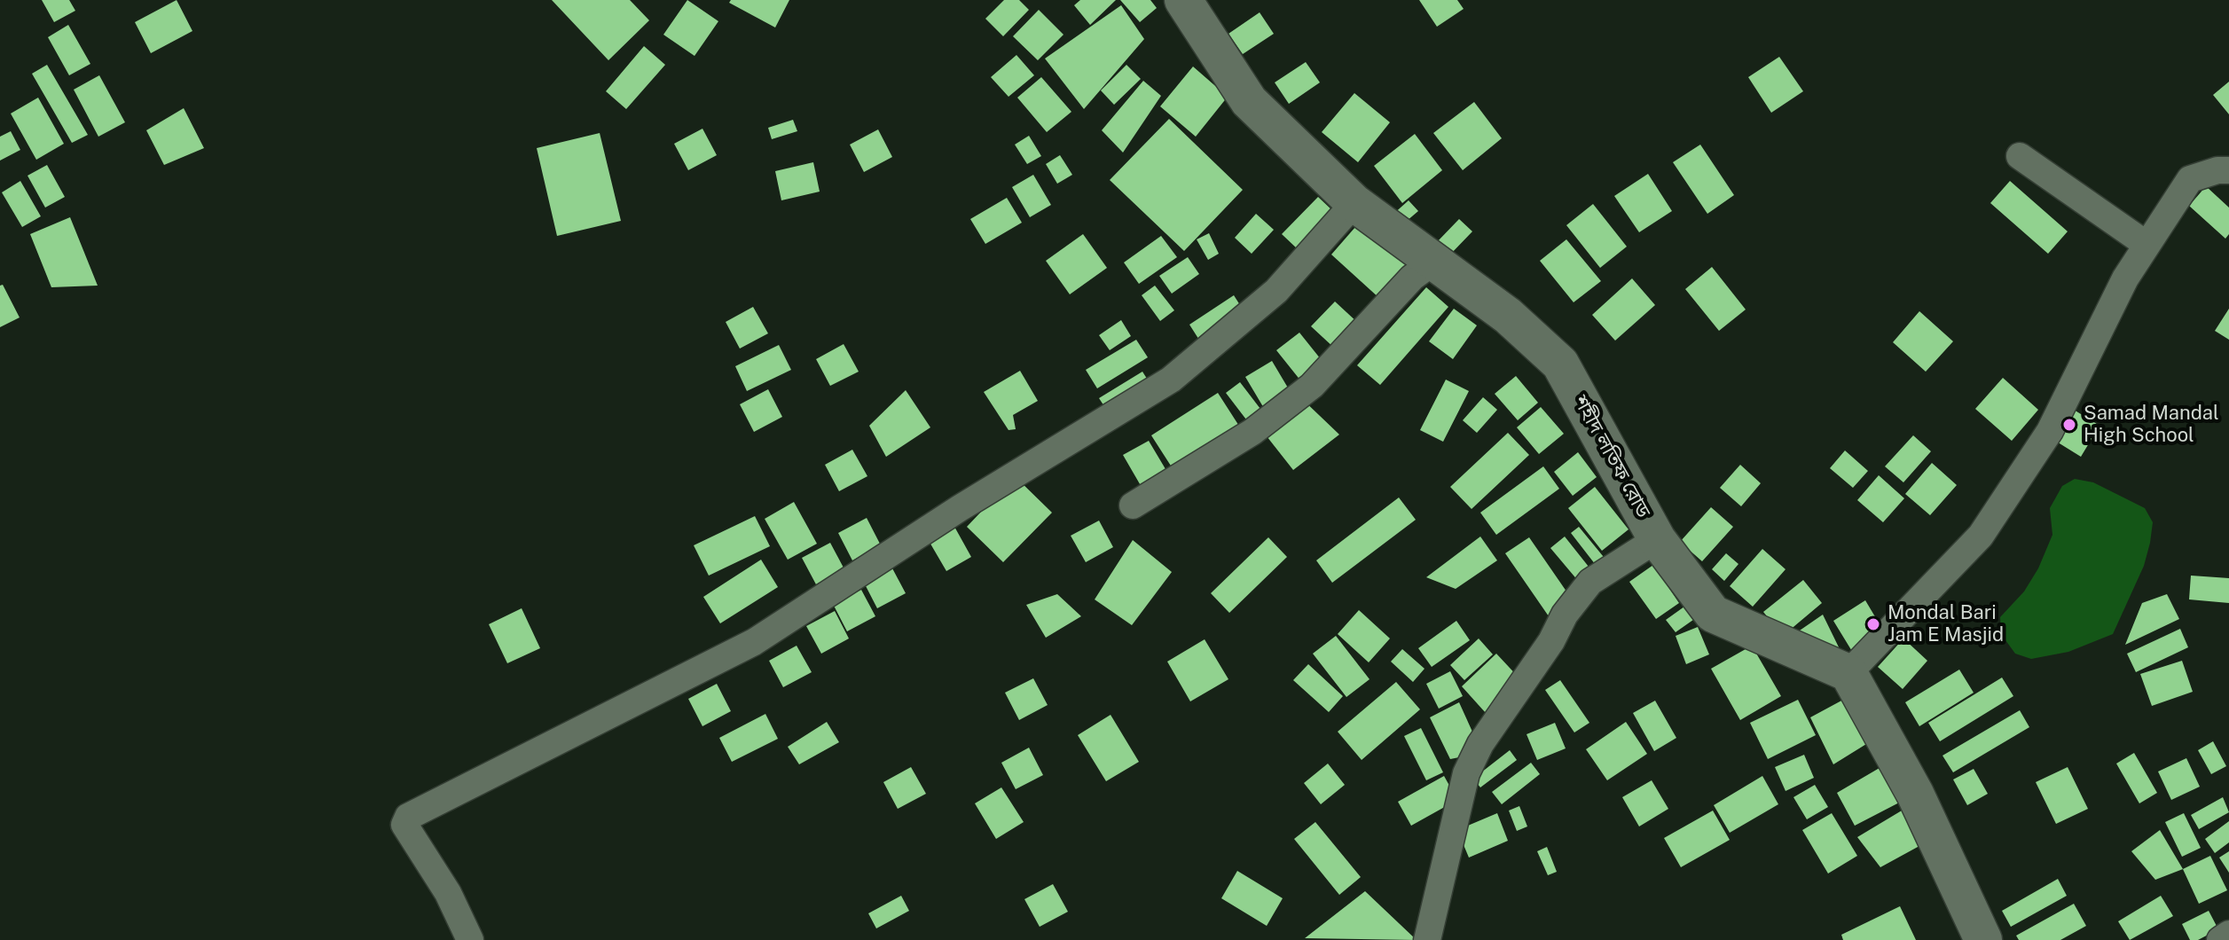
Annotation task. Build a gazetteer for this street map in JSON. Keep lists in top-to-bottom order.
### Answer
{
  "streets": {
    "street": ["শহীদ লতিফ রোড"]
  },
  "places": ["Samad Mandal High School", "Mondal Bari Jam E Masjid"]
}
